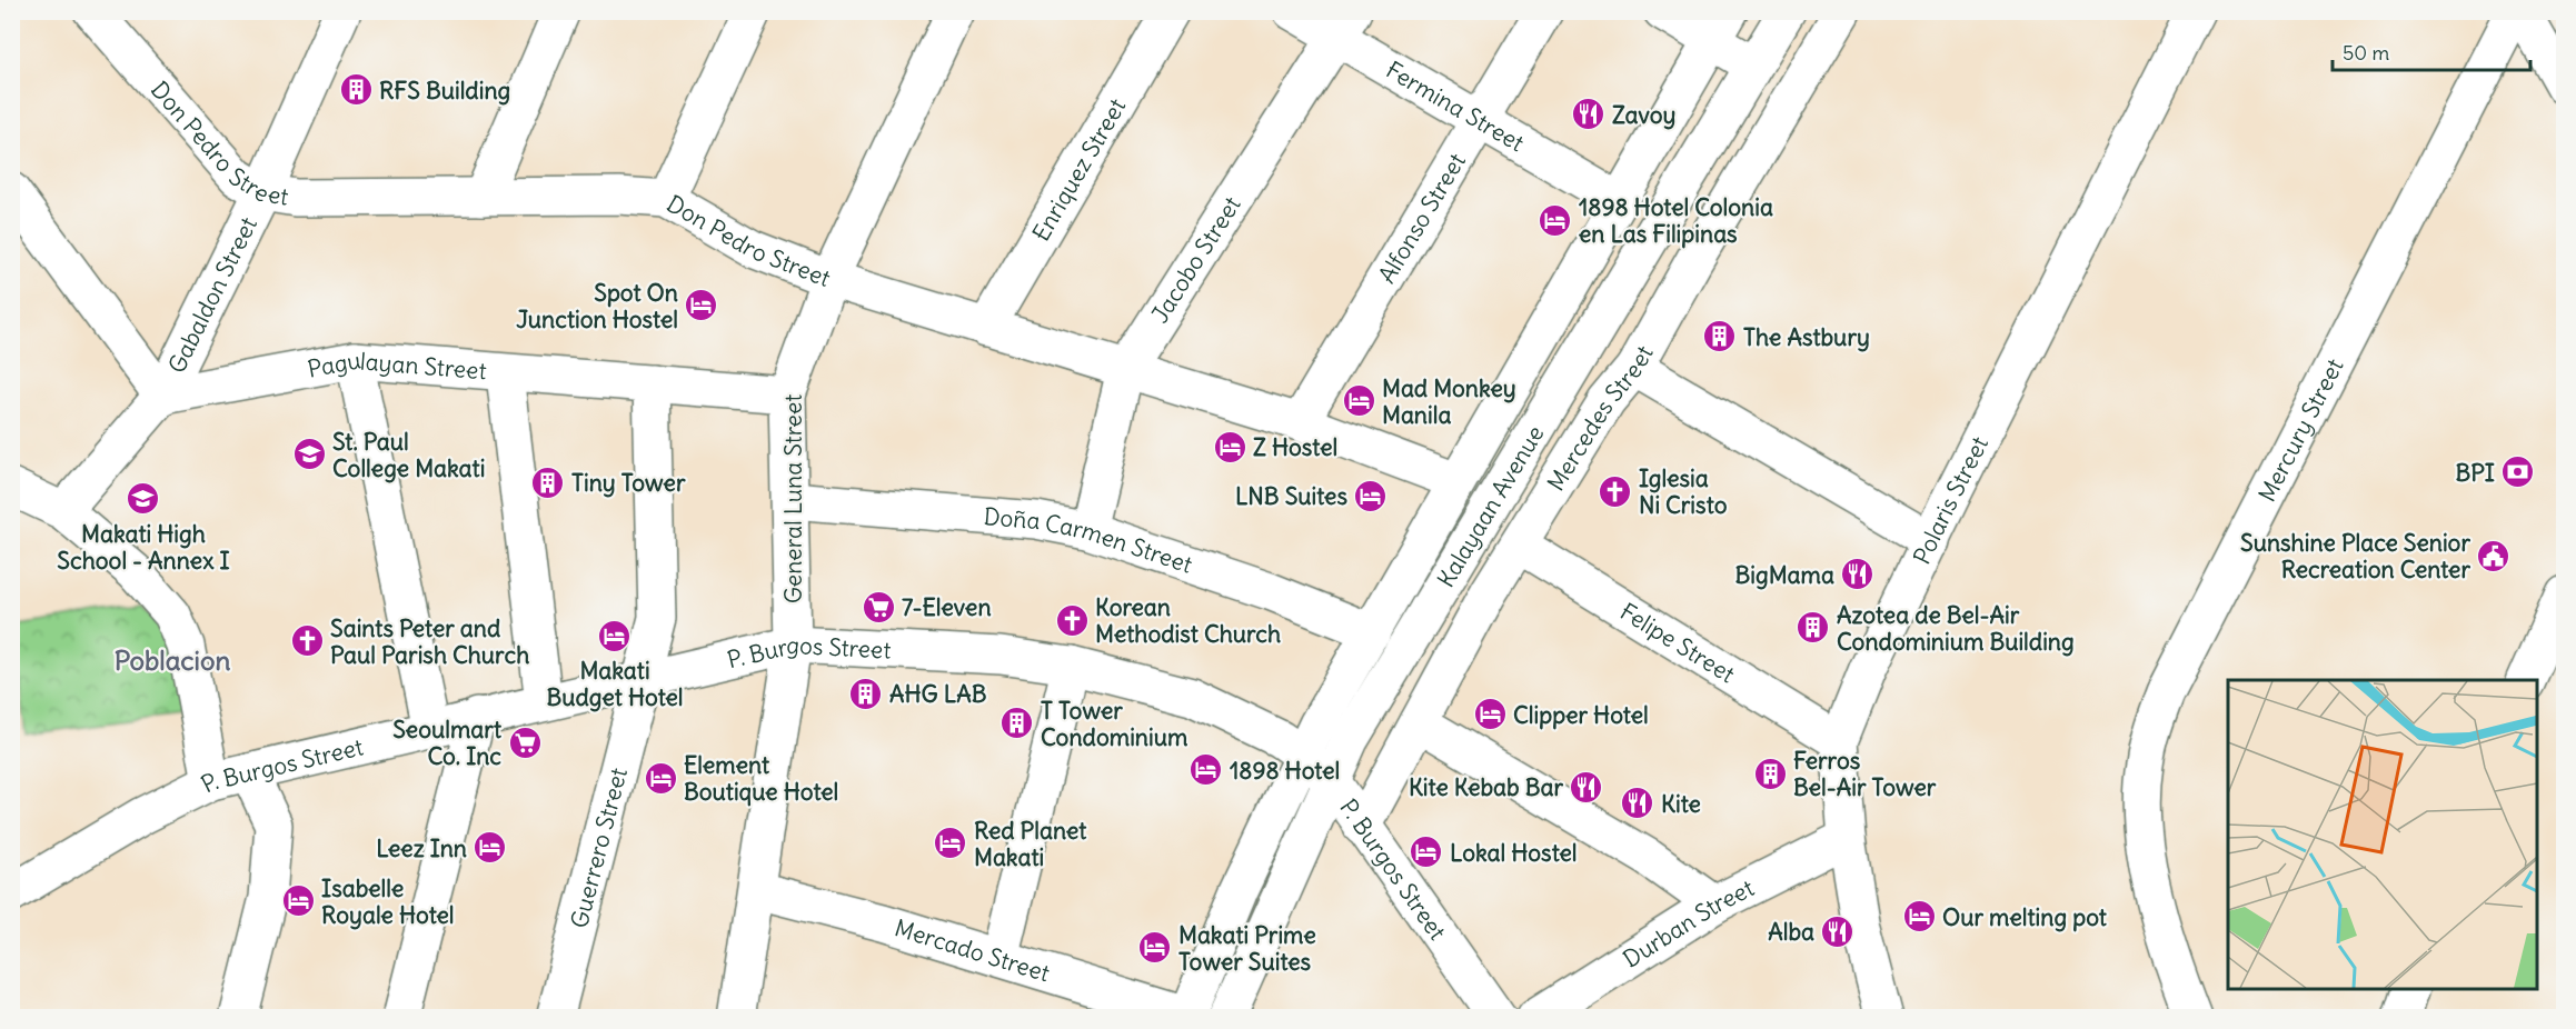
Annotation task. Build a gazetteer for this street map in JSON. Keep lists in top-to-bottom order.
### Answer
{
  "streets": {
    "street": [
      "Fermina Street",
      "Don Pedro Street",
      "Enriquez Street",
      "Alfonso Street",
      "Jacobo Street",
      "Gabaldon Street",
      "Pagulayan Street",
      "Mercedes Street",
      "Mercury Street",
      "General Luna Street",
      "Polaris Street",
      "Kalayaan Avenue",
      "Doña Carmen Street",
      "Felipe Street",
      "P. Burgos Street",
      "Guerrero Street",
      "Durban Street",
      "Mercado Street"
    ]
  },
  "crossings": [
    ["Fermina Street", "Alfonso Street"],
    ["Fermina Street", "Jacobo Street"],
    ["Fermina Street", "Kalayaan Avenue"],
    ["Don Pedro Street", "Enriquez Street"],
    ["Don Pedro Street", "Alfonso Street"],
    ["Don Pedro Street", "Jacobo Street"],
    ["Don Pedro Street", "Gabaldon Street"],
    ["Don Pedro Street", "General Luna Street"],
    ["Don Pedro Street", "Kalayaan Avenue"],
    ["Jacobo Street", "Doña Carmen Street"],
    ["Gabaldon Street", "Pagulayan Street"],
    ["Pagulayan Street", "General Luna Street"],
    ["Pagulayan Street", "Guerrero Street"],
    ["Mercedes Street", "Felipe Street"],
    ["Mercedes Street", "P. Burgos Street"],
    ["General Luna Street", "Doña Carmen Street"],
    ["General Luna Street", "P. Burgos Street"],
    ["General Luna Street", "Mercado Street"],
    ["Polaris Street", "Felipe Street"],
    ["Polaris Street", "Durban Street"],
    ["Kalayaan Avenue", "Doña Carmen Street"],
    ["Kalayaan Avenue", "P. Burgos Street"],
    ["Kalayaan Avenue", "Mercado Street"],
    ["P. Burgos Street", "Guerrero Street"]
  ],
  "districts": ["Poblacion"],
  "places": {
    "building": [
      "RFS Building",
      "The Astbury",
      "Tiny Tower",
      "Azotea de Bel-Air Condominium Building",
      "AHG LAB",
      "T Tower Condominium",
      "Ferros Bel-Air Tower"
    ],
    "restaurant": [
      "Zavoy",
      "BigMama",
      "Kite Kebab Bar",
      "Kite",
      "Alba"
    ],
    "hotel": [
      "1898 Hotel Colonia en Las Filipinas",
      "Spot On Junction Hostel",
      "Mad Monkey Manila",
      "Z Hostel",
      "LNB Suites",
      "Makati Budget Hotel",
      "Clipper Hotel",
      "1898 Hotel",
      "Element Boutique Hotel",
      "Red Planet Makati",
      "Leez Inn",
      "Lokal Hostel",
      "Isabelle Royale Hotel",
      "Our melting pot",
      "Makati Prime Tower Suites"
    ],
    "school or university": ["St. Paul College Makati", "Makati High School - Annex I"],
    "bank": ["BPI"],
    "church": ["Iglesia Ni Cristo", "Korean Methodist Church", "Saints Peter and Paul Parish Church"],
    "public building": ["Sunshine Place Senior Recreation Center"],
    "supermarket": ["7-Eleven", "Seoulmart Co. Inc"]
  },
  "scale_bar": "50 m"
}
